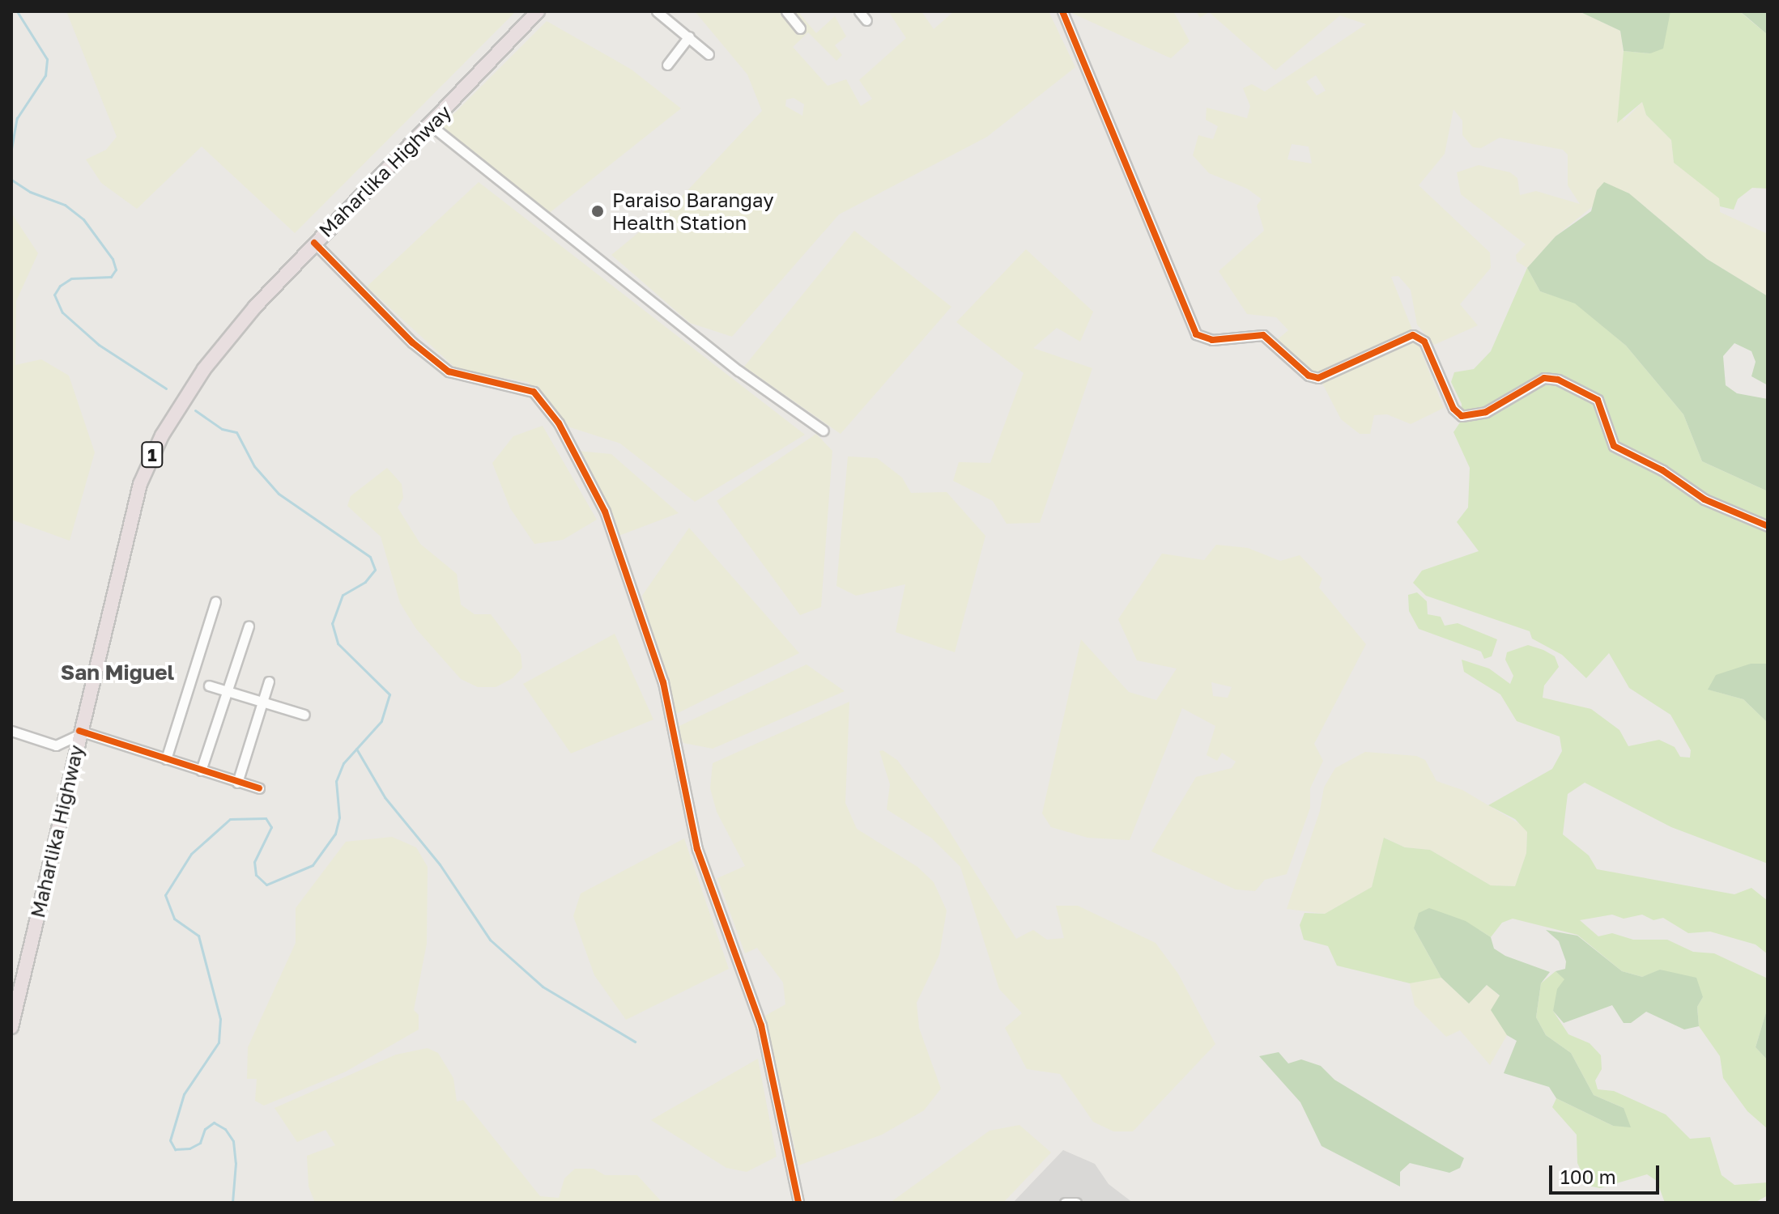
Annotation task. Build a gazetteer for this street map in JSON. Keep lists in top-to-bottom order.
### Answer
{
  "streets": {
    "highway": ["Maharlika Highway", "1"]
  },
  "districts": ["San Miguel"],
  "places": ["Paraiso Barangay Health Station"],
  "scale_bar": "100 m"
}
